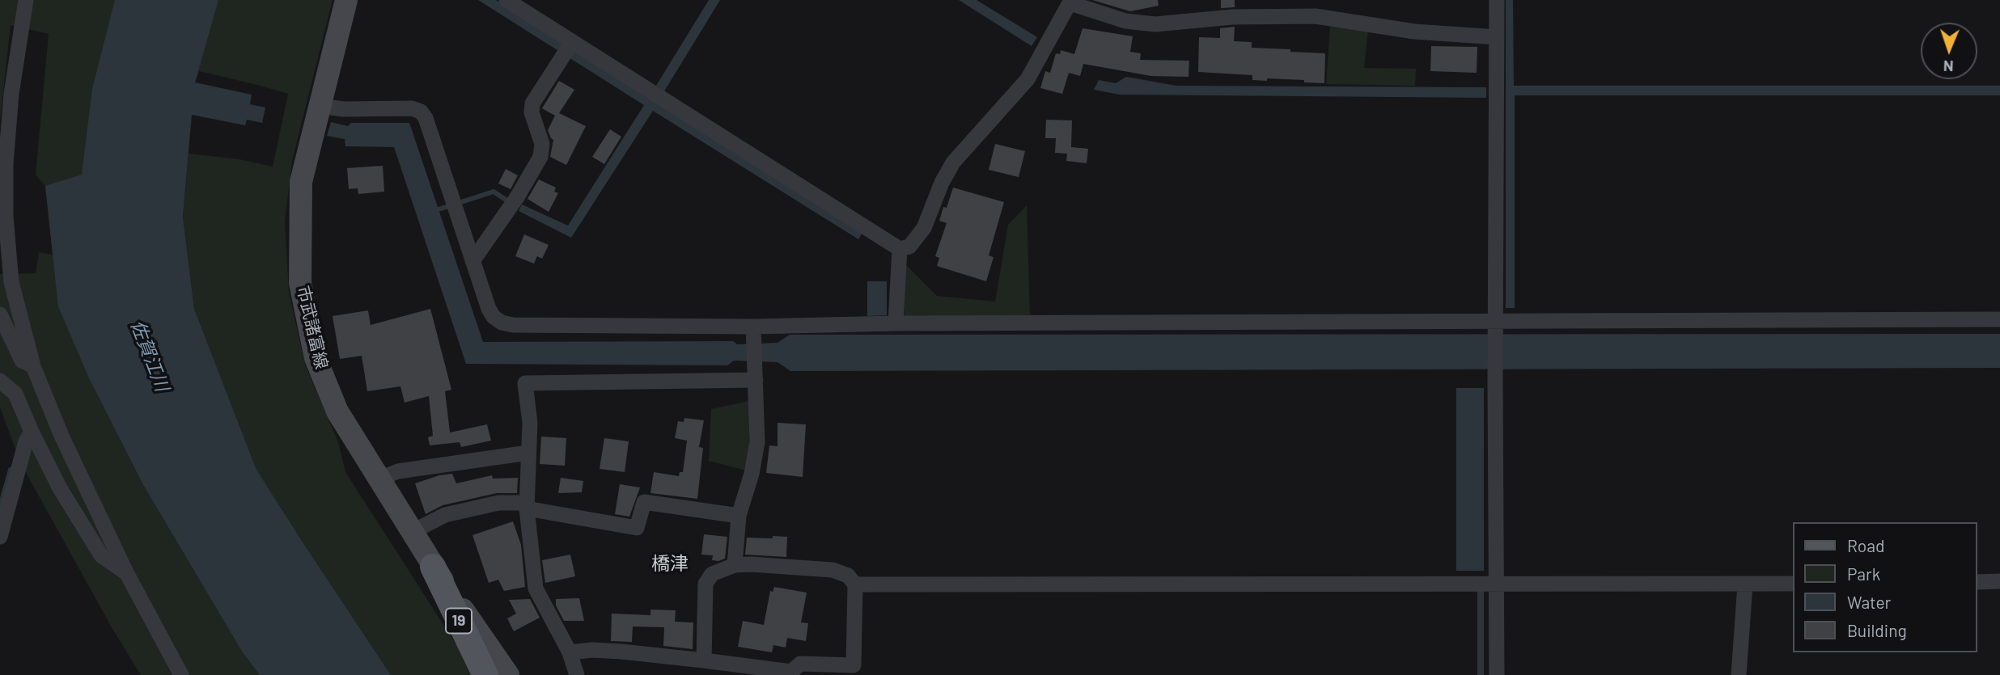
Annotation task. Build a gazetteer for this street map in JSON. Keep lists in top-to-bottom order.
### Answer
{
  "streets": {
    "main road": ["市武諸富線", "19"]
  },
  "crossings": [
    ["市武諸富線", "19"]
  ],
  "districts": ["橋津"],
  "water": ["佐賀江川"],
  "legend": [
    "Road",
    "Park",
    "Water",
    "Building"
  ],
  "north": "bottom"
}
